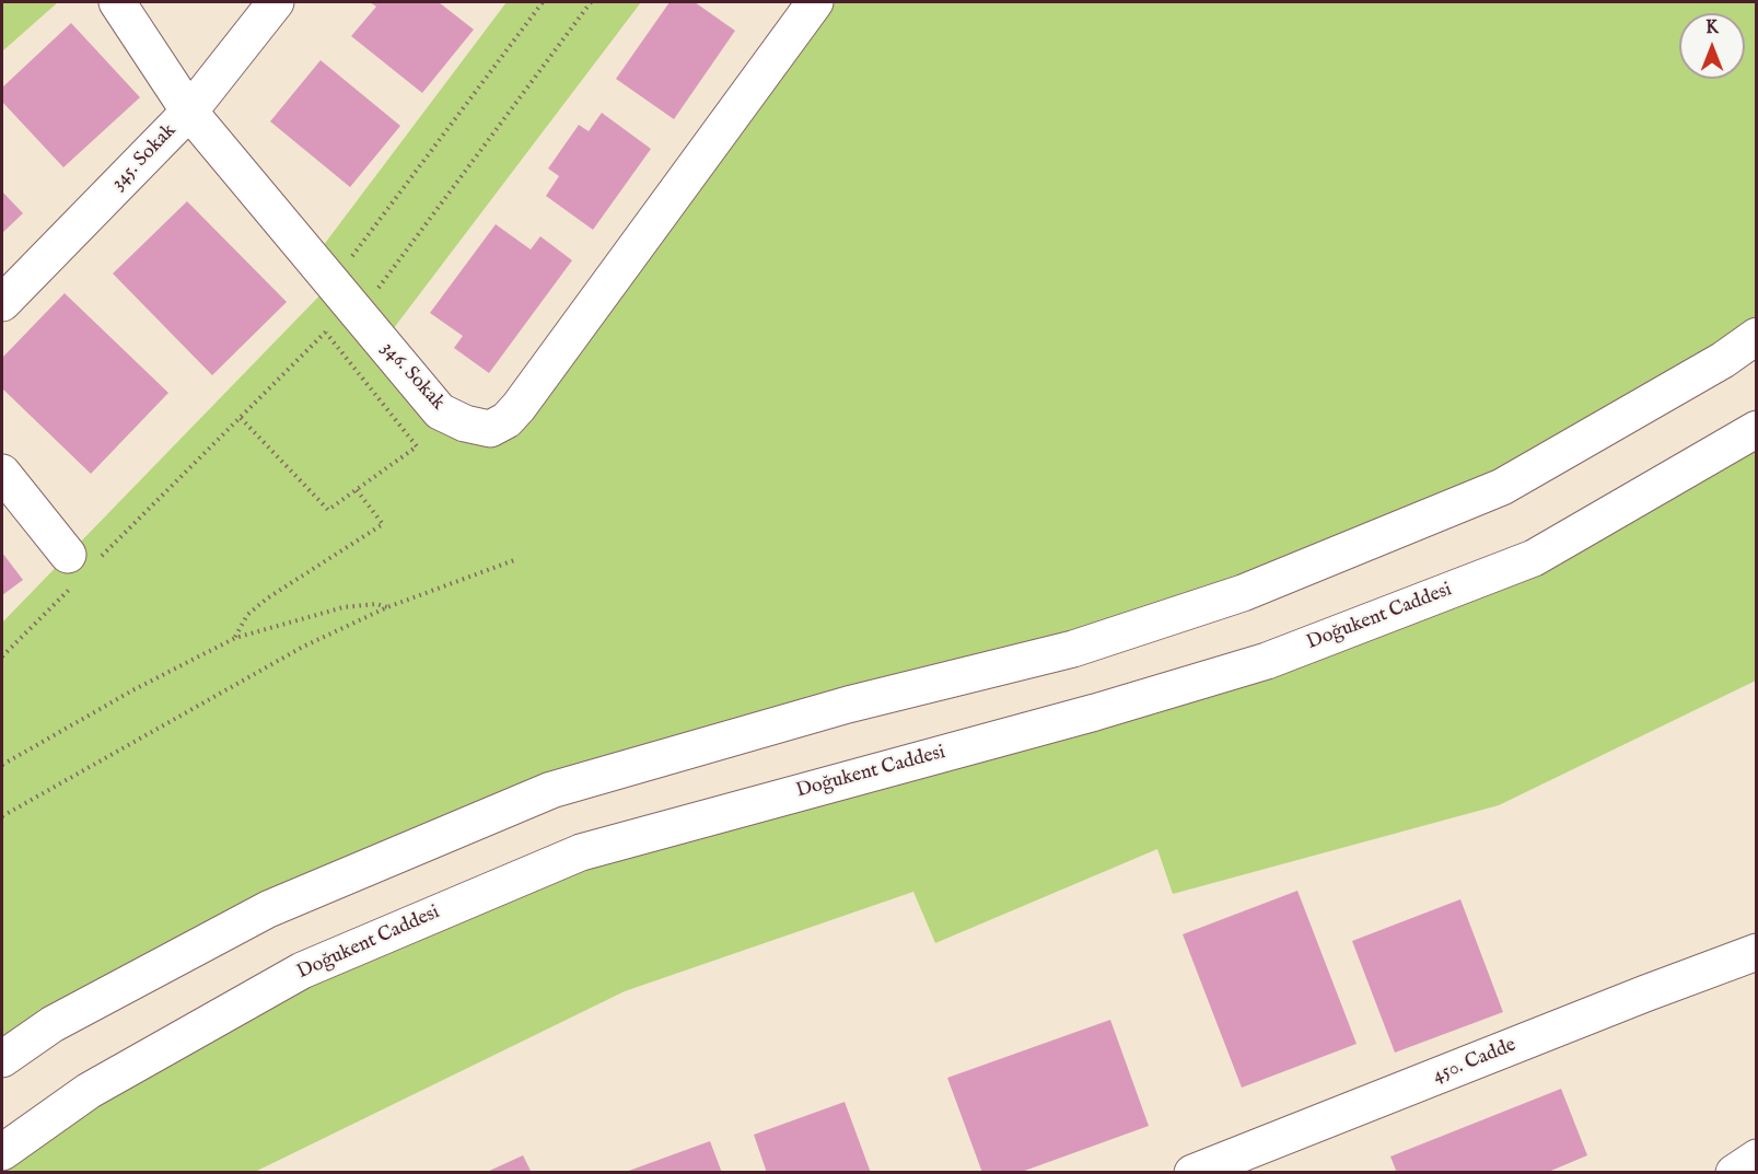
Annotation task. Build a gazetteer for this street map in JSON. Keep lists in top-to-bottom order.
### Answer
{
  "streets": {
    "main road": [
      "345. Sokak",
      "346. Sokak",
      "Doğukent Caddesi",
      "450. Cadde"
    ]
  },
  "crossings": [
    ["345. Sokak", "346. Sokak"]
  ],
  "north": "top"
}
